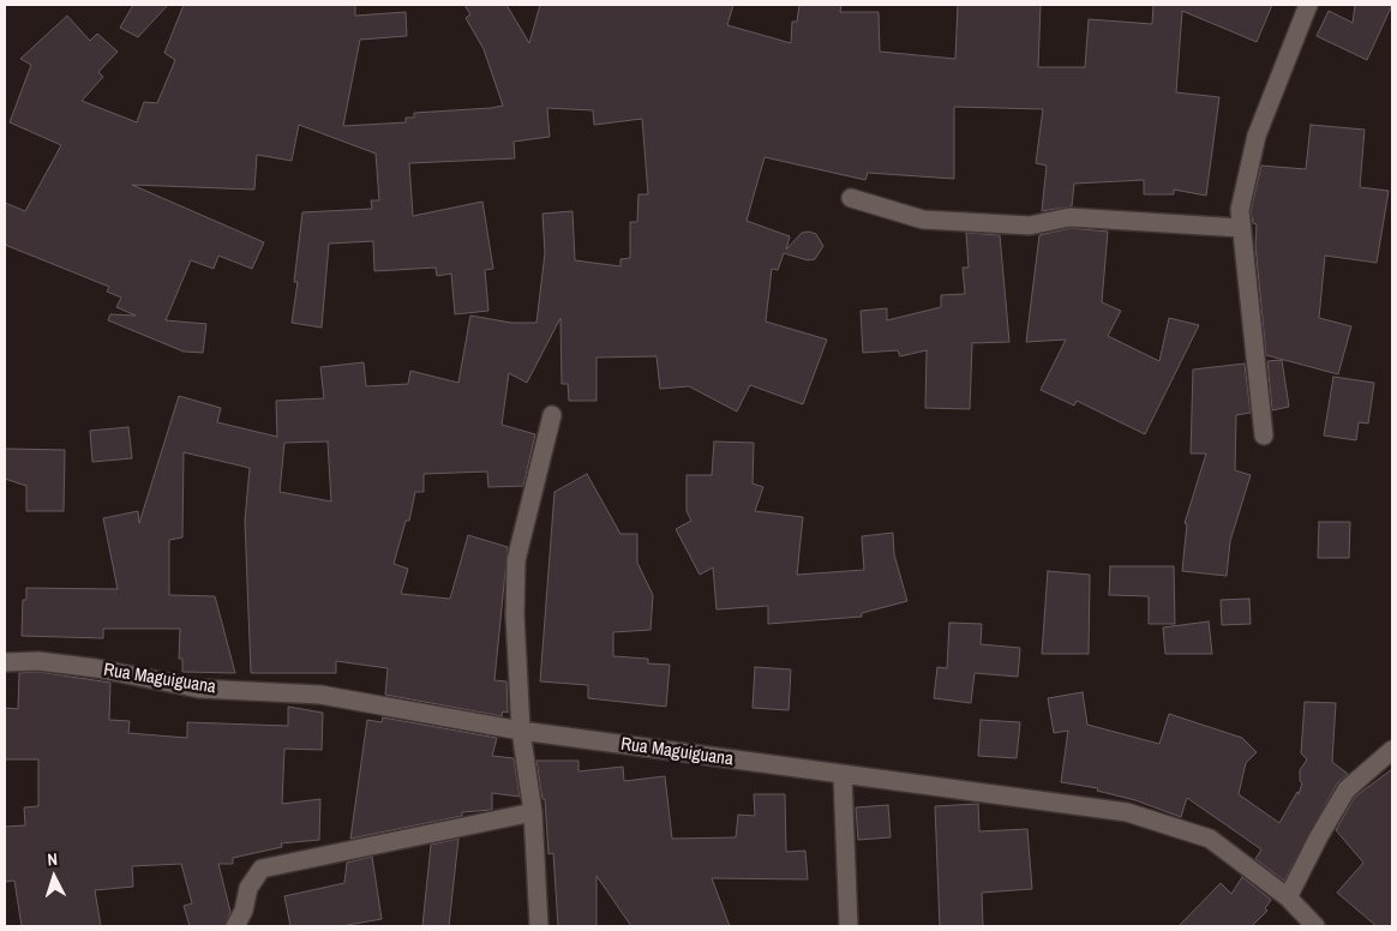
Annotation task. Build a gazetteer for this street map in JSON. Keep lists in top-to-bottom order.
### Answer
{
  "streets": {
    "street": ["Rua Maguiguana"]
  },
  "north": "top"
}
